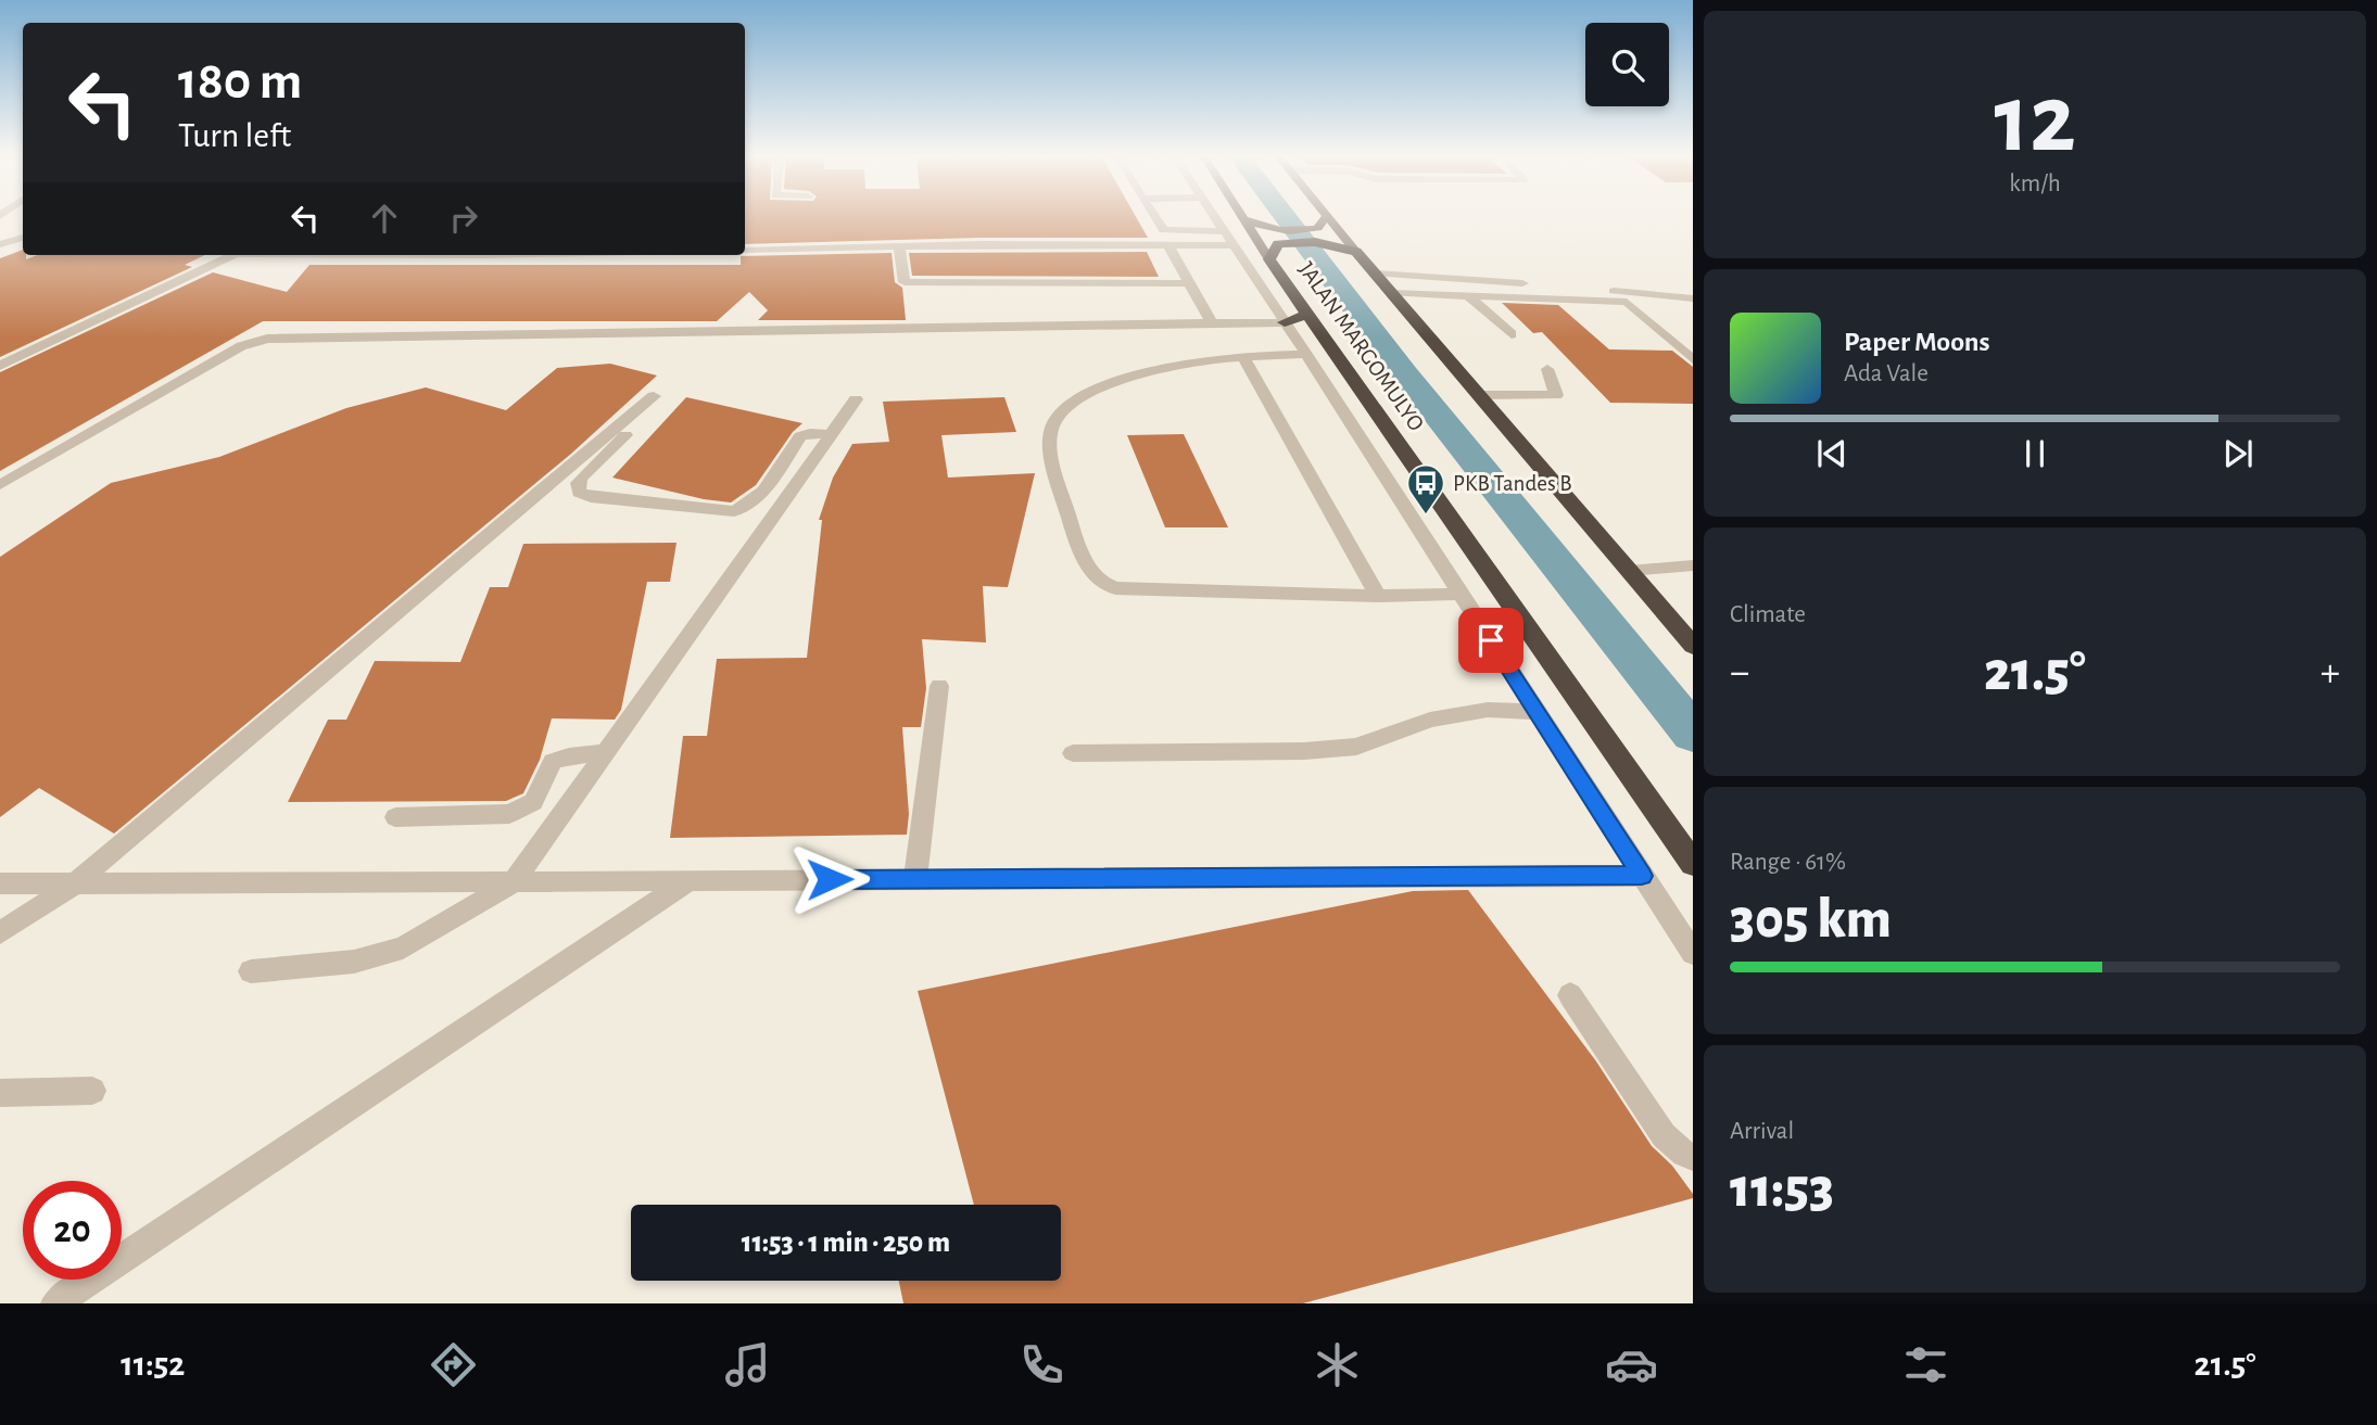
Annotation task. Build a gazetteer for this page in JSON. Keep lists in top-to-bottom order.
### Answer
{
  "streets": {
    "highway": ["JALAN MARGOMULYO"]
  },
  "places": {
    "bus stop": ["PKB Tandes B"]
  },
  "page": {
    "tile": [
      ["12", "km/h"],
      "Climate",
      ["Range · 61%", "305 km"],
      ["Arrival", "11:53"]
    ],
    "turn": ["180 m", "Turn left"],
    "song": ["Paper Moons", "Ada Vale"],
    "heat": ["−", "21.5°", "+"],
    "limit": "20",
    "trip": "11:53 · 1 min · 250 m",
    "tabs": ["11:52", "21.5°"]
  }
}
